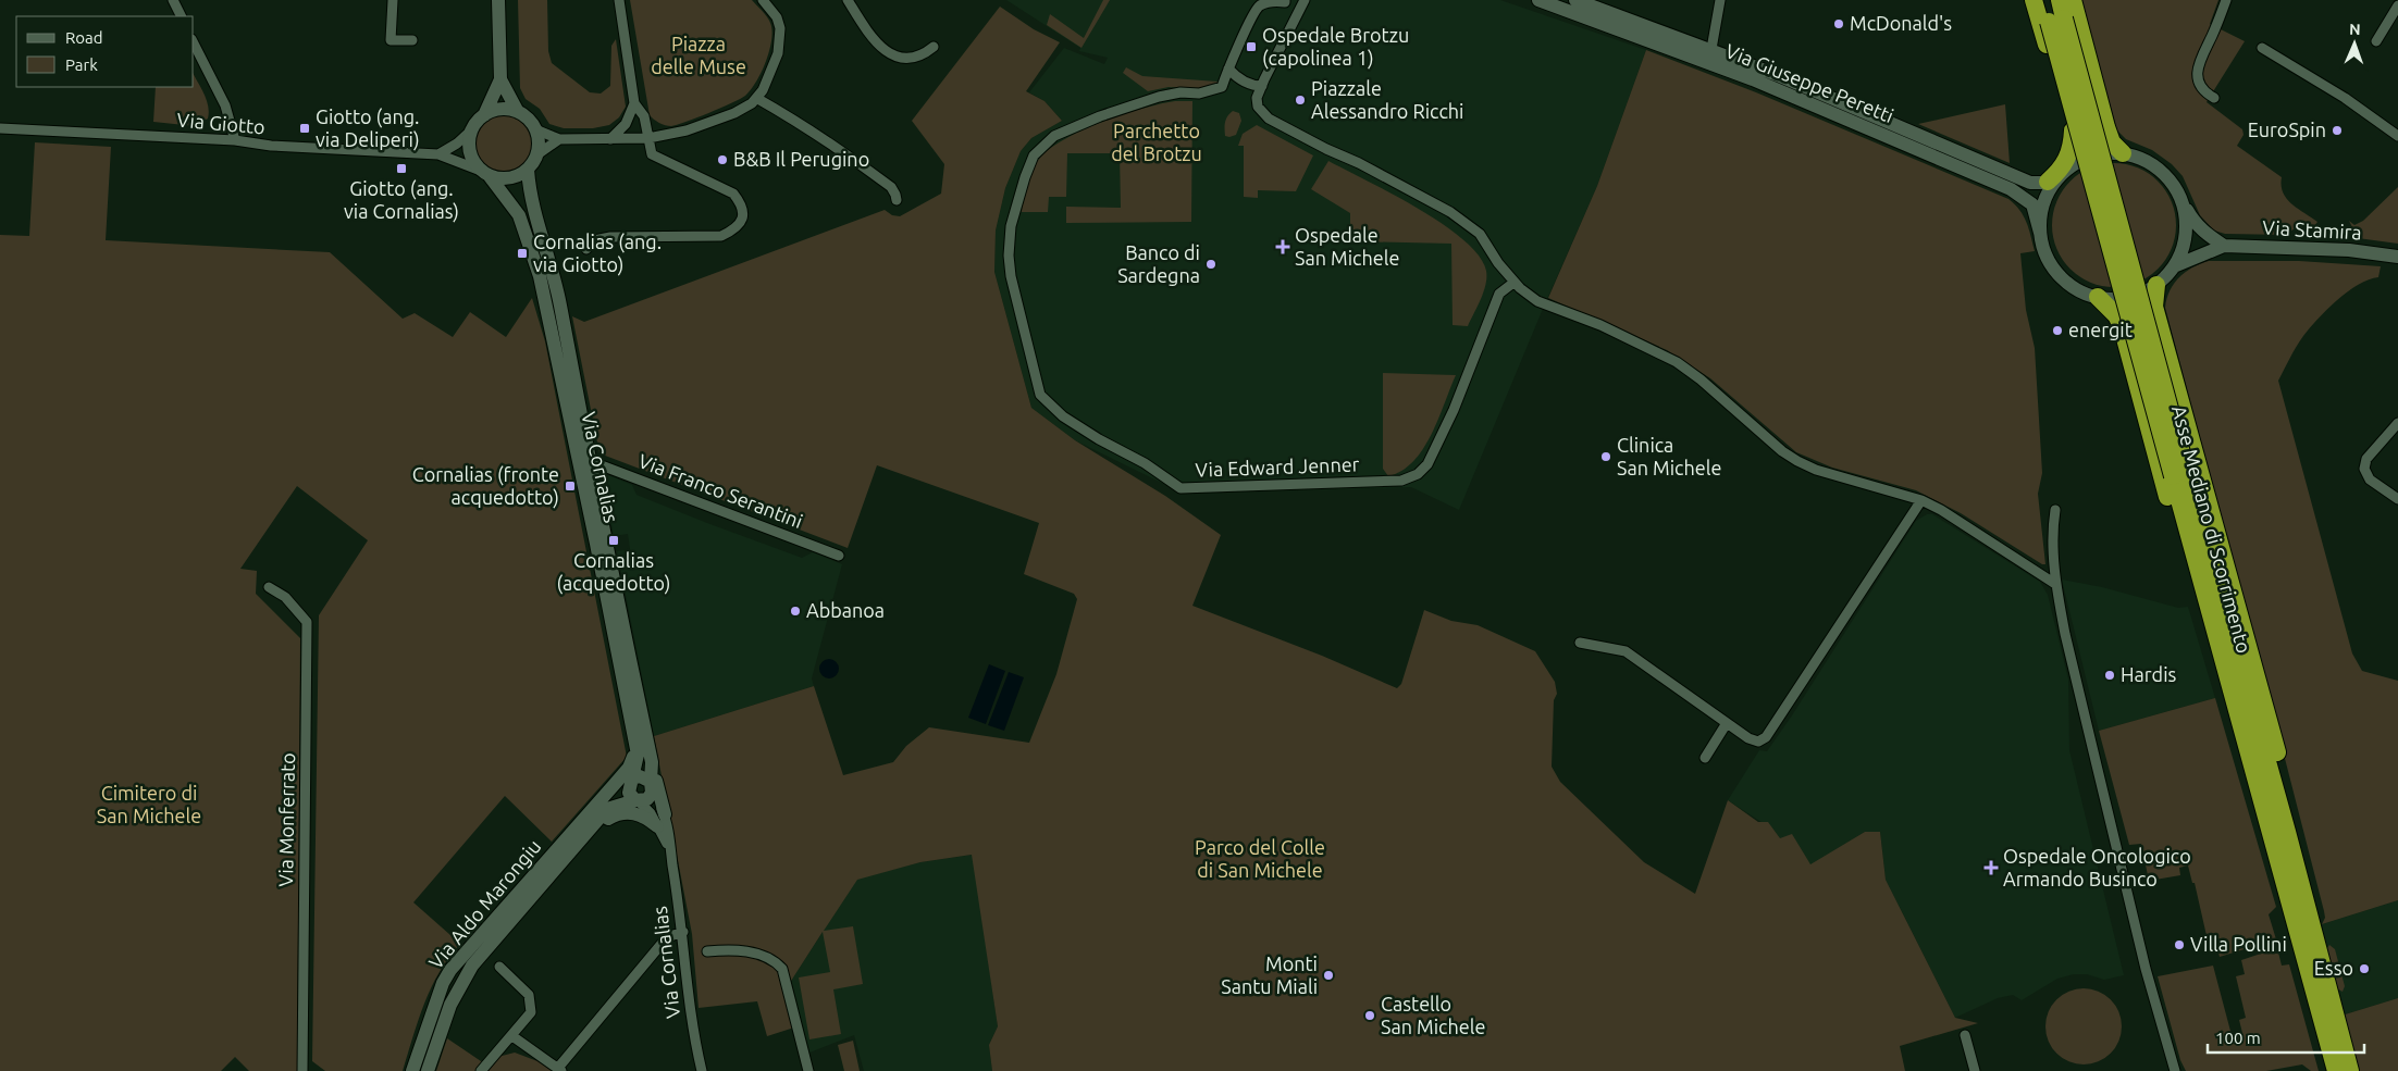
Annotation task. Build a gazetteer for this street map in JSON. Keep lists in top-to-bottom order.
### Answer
{
  "streets": {
    "highway": ["Asse Mediano di Scorrimento"],
    "street": [
      "Via Giuseppe Peretti",
      "Via Giotto",
      "Via Stamira",
      "Via Cornalias",
      "Via Edward Jenner",
      "Via Franco Serantini",
      "Via Monferrato",
      "Via Aldo Marongiu"
    ]
  },
  "crossings": [
    ["Via Giuseppe Peretti", "Via Stamira"],
    ["Via Giotto", "Via Cornalias"],
    ["Via Cornalias", "Via Franco Serantini"],
    ["Via Cornalias", "Via Aldo Marongiu"]
  ],
  "parks": [
    "Piazza delle Muse",
    "Parchetto del Brotzu",
    "Cimitero di San Michele",
    "Parco del Colle di San Michele"
  ],
  "places": {
    "other": [
      "McDonald's",
      "Piazzale Alessandro Ricchi",
      "EuroSpin",
      "B&B Il Perugino",
      "Banco di Sardegna",
      "energit",
      "Clinica San Michele",
      "Abbanoa",
      "Hardis",
      "Villa Pollini",
      "Esso",
      "Monti Santu Miali",
      "Castello San Michele"
    ],
    "transit": [
      "Ospedale Brotzu (capolinea 1)",
      "Giotto (ang. via Deliperi)",
      "Giotto (ang. via Cornalias)",
      "Cornalias (ang. via Giotto)",
      "Cornalias (fronte acquedotto)",
      "Cornalias (acquedotto)"
    ],
    "health": ["Ospedale San Michele", "Ospedale Oncologico Armando Businco"]
  },
  "legend": ["Road", "Park"],
  "scale_bar": "100 m",
  "north": "top"
}
